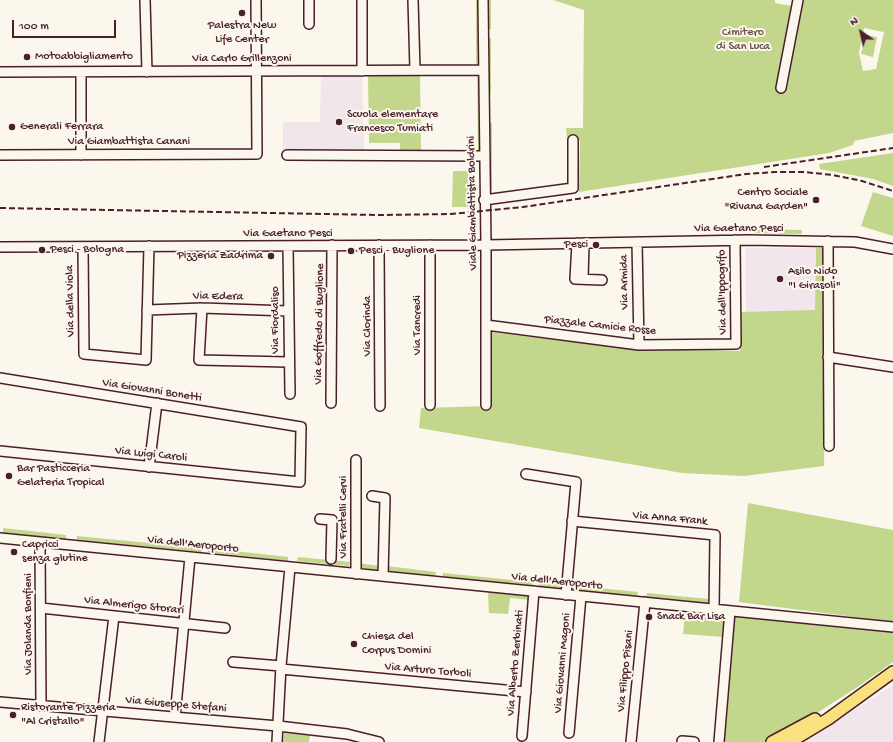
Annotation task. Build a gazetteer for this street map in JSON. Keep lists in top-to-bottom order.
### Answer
{
  "streets": {
    "street": [
      "Via Carlo Grillenzoni",
      "Via Giambattista Canani",
      "Viale Giambattista Boldrini",
      "Via Gaetano Pesci",
      "Via Armida",
      "Via dell'Ippogrifo",
      "Via Edera",
      "Via della Viola",
      "Via Fiordaliso",
      "Via Goffredo di Buglione",
      "Via Tancredi",
      "Via Clorinda",
      "Piazzale Camicie Rosse",
      "Via Giovanni Bonetti",
      "Via Luigi Caroli",
      "Via Fratelli Cervi",
      "Via Anna Frank",
      "Via dell'Aeroporto",
      "Via Almerigo Storari",
      "Via Jolanda Bonfieni",
      "Via Alberto Zerbinati",
      "Via Giovanni Magoni",
      "Via Arturo Torboli",
      "Via Filippo Pisani",
      "Via Giuseppe Stefani"
    ]
  },
  "crossings": [
    ["Via Carlo Grillenzoni", "Via Giambattista Canani"],
    ["Via Carlo Grillenzoni", "Viale Giambattista Boldrini"],
    ["Viale Giambattista Boldrini", "Via Gaetano Pesci"],
    ["Viale Giambattista Boldrini", "Piazzale Camicie Rosse"],
    ["Via Gaetano Pesci", "Via Armida"],
    ["Via Gaetano Pesci", "Via dell'Ippogrifo"],
    ["Via Gaetano Pesci", "Via della Viola"],
    ["Via Gaetano Pesci", "Via Fiordaliso"],
    ["Via Gaetano Pesci", "Via Goffredo di Buglione"],
    ["Via Gaetano Pesci", "Via Tancredi"],
    ["Via Gaetano Pesci", "Via Clorinda"],
    ["Via Armida", "Piazzale Camicie Rosse"],
    ["Via dell'Ippogrifo", "Piazzale Camicie Rosse"],
    ["Via Edera", "Via della Viola"],
    ["Via Edera", "Via Fiordaliso"],
    ["Via Giovanni Bonetti", "Via Luigi Caroli"],
    ["Via Fratelli Cervi", "Via dell'Aeroporto"],
    ["Via Anna Frank", "Via dell'Aeroporto"],
    ["Via dell'Aeroporto", "Via Jolanda Bonfieni"],
    ["Via dell'Aeroporto", "Via Alberto Zerbinati"],
    ["Via dell'Aeroporto", "Via Giovanni Magoni"],
    ["Via dell'Aeroporto", "Via Filippo Pisani"],
    ["Via Almerigo Storari", "Via Jolanda Bonfieni"],
    ["Via Jolanda Bonfieni", "Via Giuseppe Stefani"],
    ["Via Alberto Zerbinati", "Via Arturo Torboli"]
  ],
  "parks": ["Cimitero di San Luca"],
  "places": [
    "Palestra New Life Center",
    "Motoabbigliamento",
    "Scuola elementare Francesco Tumiati",
    "Generali Ferrara",
    "Centro Sociale \"Rivana Garden\"",
    "Pesci",
    "Pesci - Bologna",
    "Pesci - Buglione",
    "Pizzeria Zadrima",
    "Asilo Nido \"I Girasoli\"",
    "Bar Pasticceria Gelateria Tropical",
    "Capricci senza glutine",
    "Snack Bar Lisa",
    "Chiesa del Corpus Domini",
    "Ristorante Pizzeria \"Al Cristallo\""
  ],
  "scale_bar": "100 m",
  "north": "top left"
}
